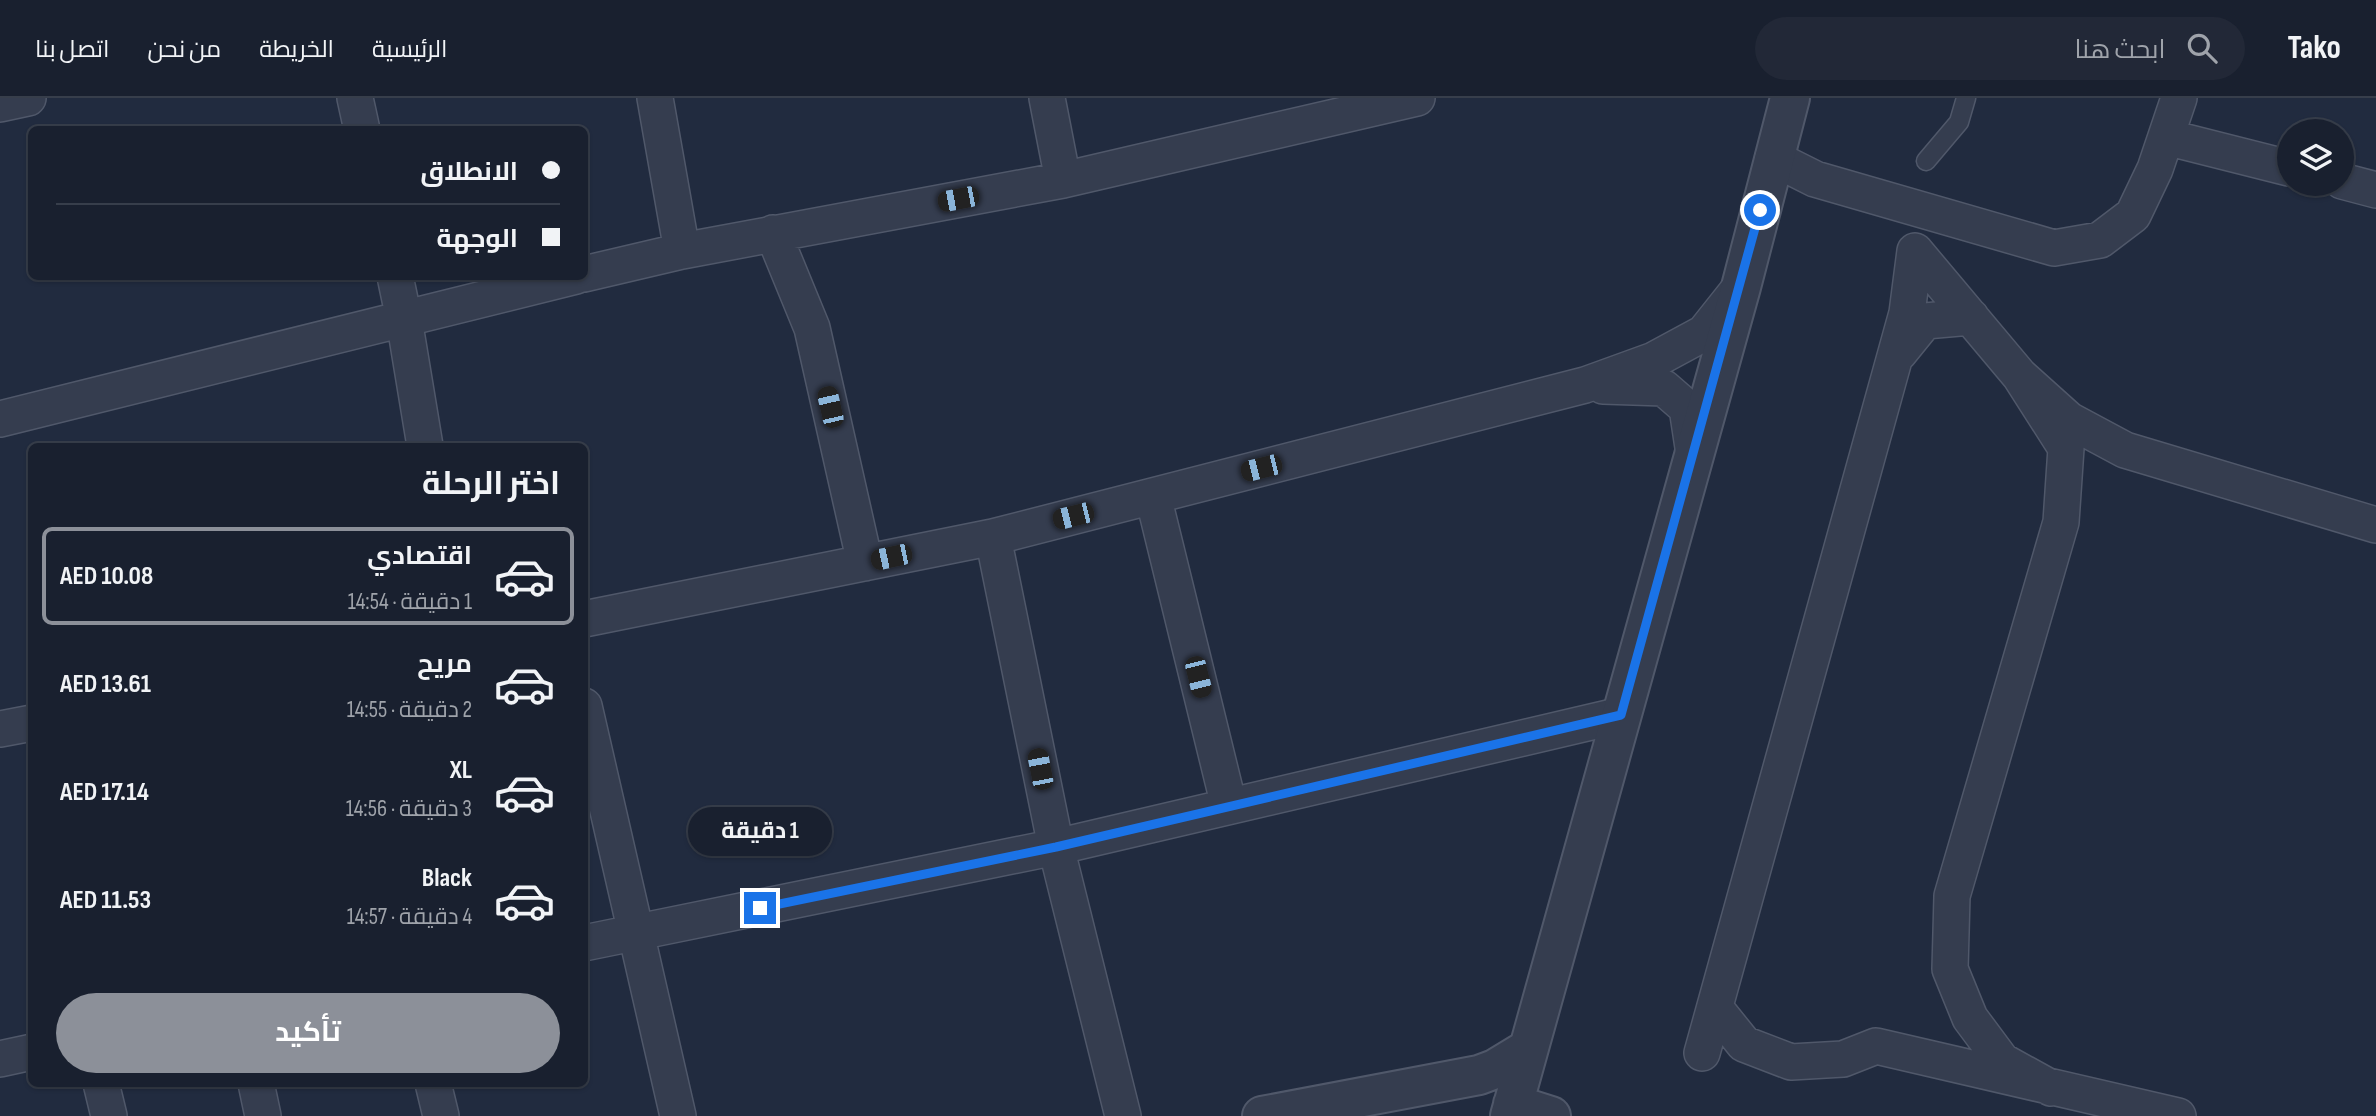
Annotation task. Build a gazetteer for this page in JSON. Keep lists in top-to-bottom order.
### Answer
{
  "page": {
    "header": "Tako",
    "search": "ابحث هنا",
    "nav": [
      "الرئيسية",
      "الخريطة",
      "من نحن",
      "اتصل بنا"
    ],
    "banner": ["الانطلاق", "الوجهة"],
    "heading": "اختر الرحلة",
    "list": [
      {
        "name": "اقتصادي",
        "note": "1 دقيقة · 14:54",
        "value": "AED 10.08"
      },
      {
        "name": "مريح",
        "note": "2 دقيقة · 14:55",
        "value": "AED 13.61"
      },
      {
        "name": "XL",
        "note": "3 دقيقة · 14:56",
        "value": "AED 17.14"
      },
      {
        "name": "Black",
        "note": "4 دقيقة · 14:57",
        "value": "AED 11.53"
      }
    ],
    "bubble": "1 دقيقة",
    "buttons": "تأكيد"
  }
}
